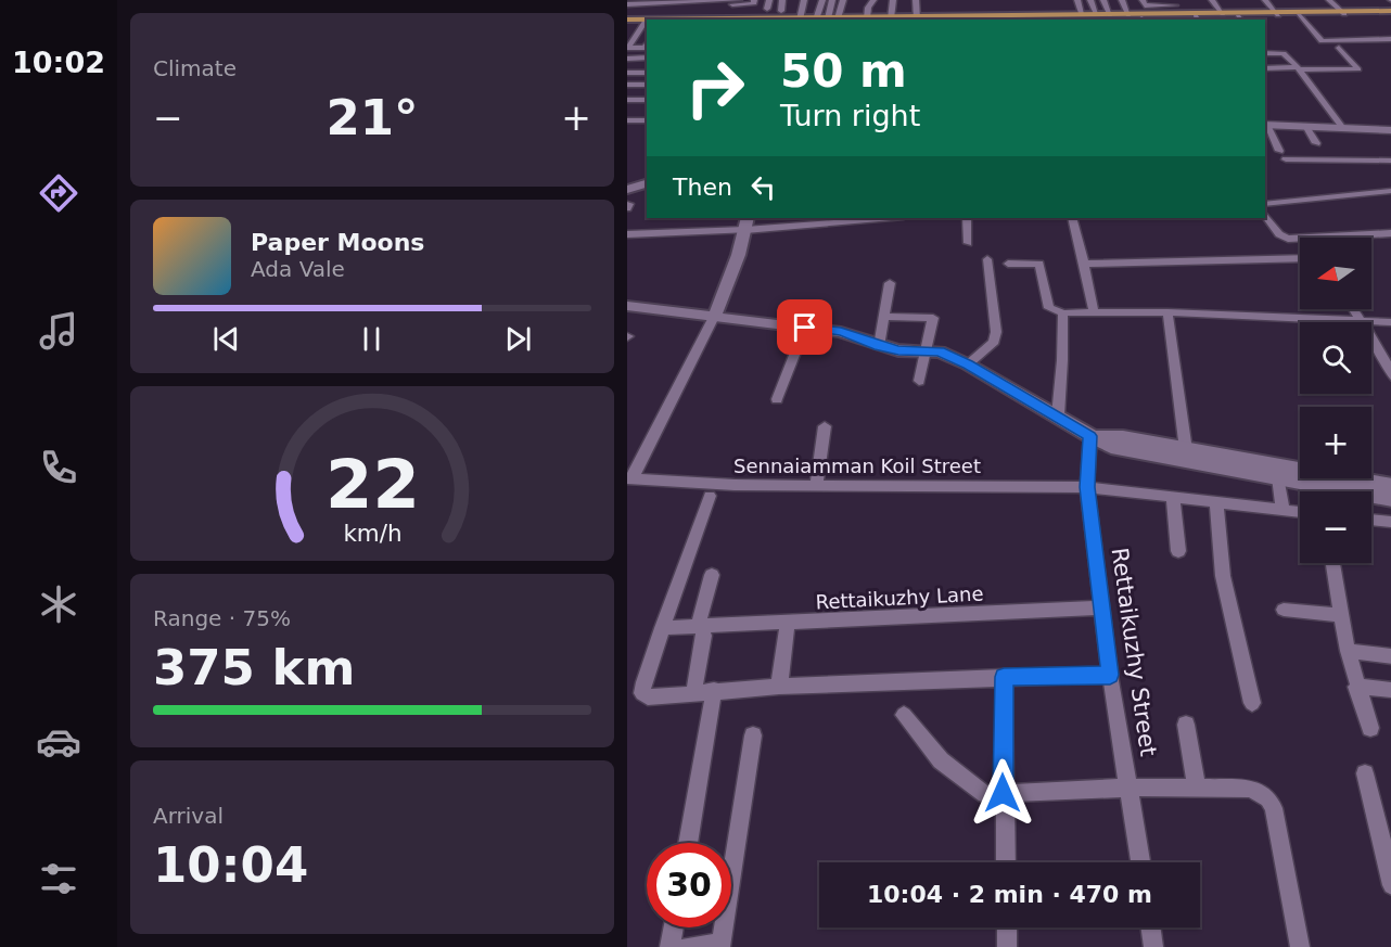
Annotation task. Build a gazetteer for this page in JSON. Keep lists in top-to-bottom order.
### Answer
{
  "streets": {
    "street": ["Sennaiamman Koil Street", "Rettaikuzhy Lane", "Rettaikuzhy Street"]
  },
  "crossings": [
    ["Sennaiamman Koil Street", "Rettaikuzhy Street"],
    ["Rettaikuzhy Lane", "Rettaikuzhy Street"]
  ],
  "north": "left",
  "page": {
    "tabs": "10:02",
    "tile": [
      "Climate",
      ["Range · 75%", "375 km"],
      ["Arrival", "10:04"]
    ],
    "turn": ["50 m", "Turn right"],
    "heat": ["−", "21°", "+"],
    "then": "Then",
    "song": ["Paper Moons", "Ada Vale"],
    "map_buttons": ["+", "−"],
    "limit": "30",
    "trip": "10:04 · 2 min · 470 m",
    "gauge": ["22", "km/h"]
  }
}
